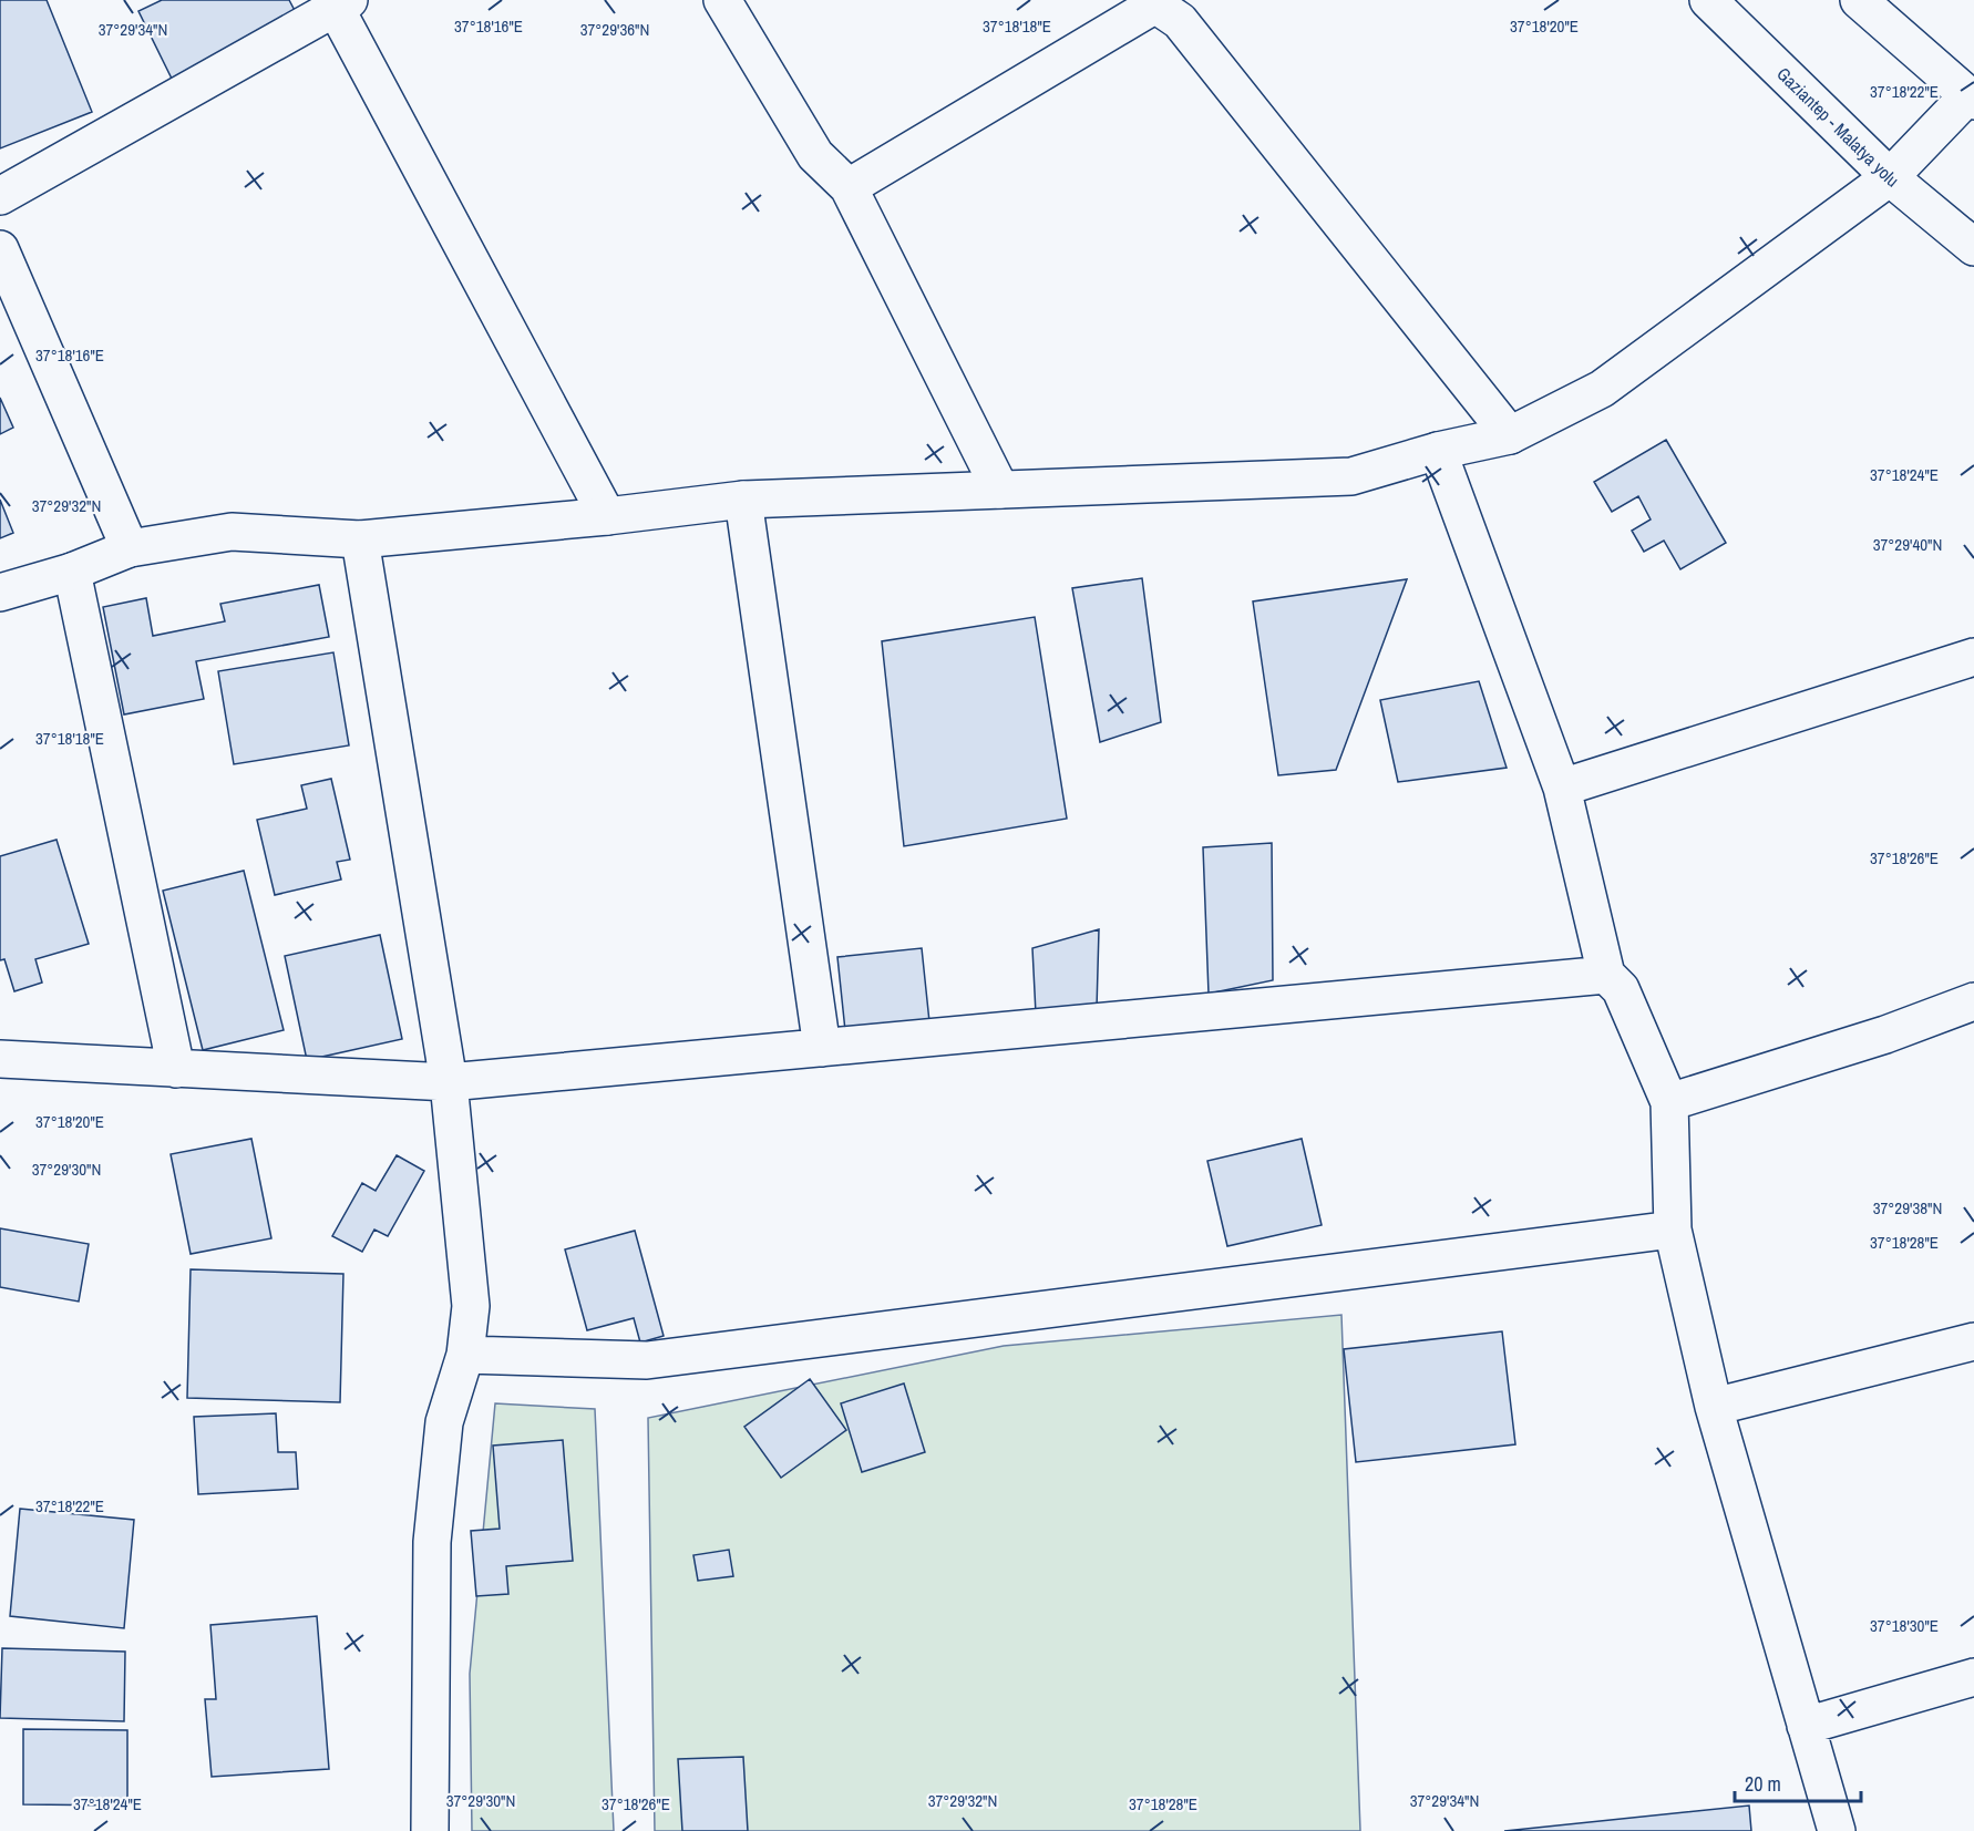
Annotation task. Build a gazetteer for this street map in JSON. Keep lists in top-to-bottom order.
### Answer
{
  "streets": {
    "main road": ["Gaziantep - Malatya yolu"]
  },
  "scale_bar": "20 m",
  "coordinates": [
    "37°18'20\"E",
    "37°18'16\"E",
    "37°18'18\"E",
    "37°29'34\"N",
    "37°29'36\"N",
    "37°18'22\"E",
    "37°18'24\"E",
    "37°29'32\"N",
    "37°29'40\"N",
    "37°18'26\"E",
    "37°29'30\"N",
    "37°29'38\"N",
    "37°18'28\"E",
    "37°18'30\"E"
  ]
}
